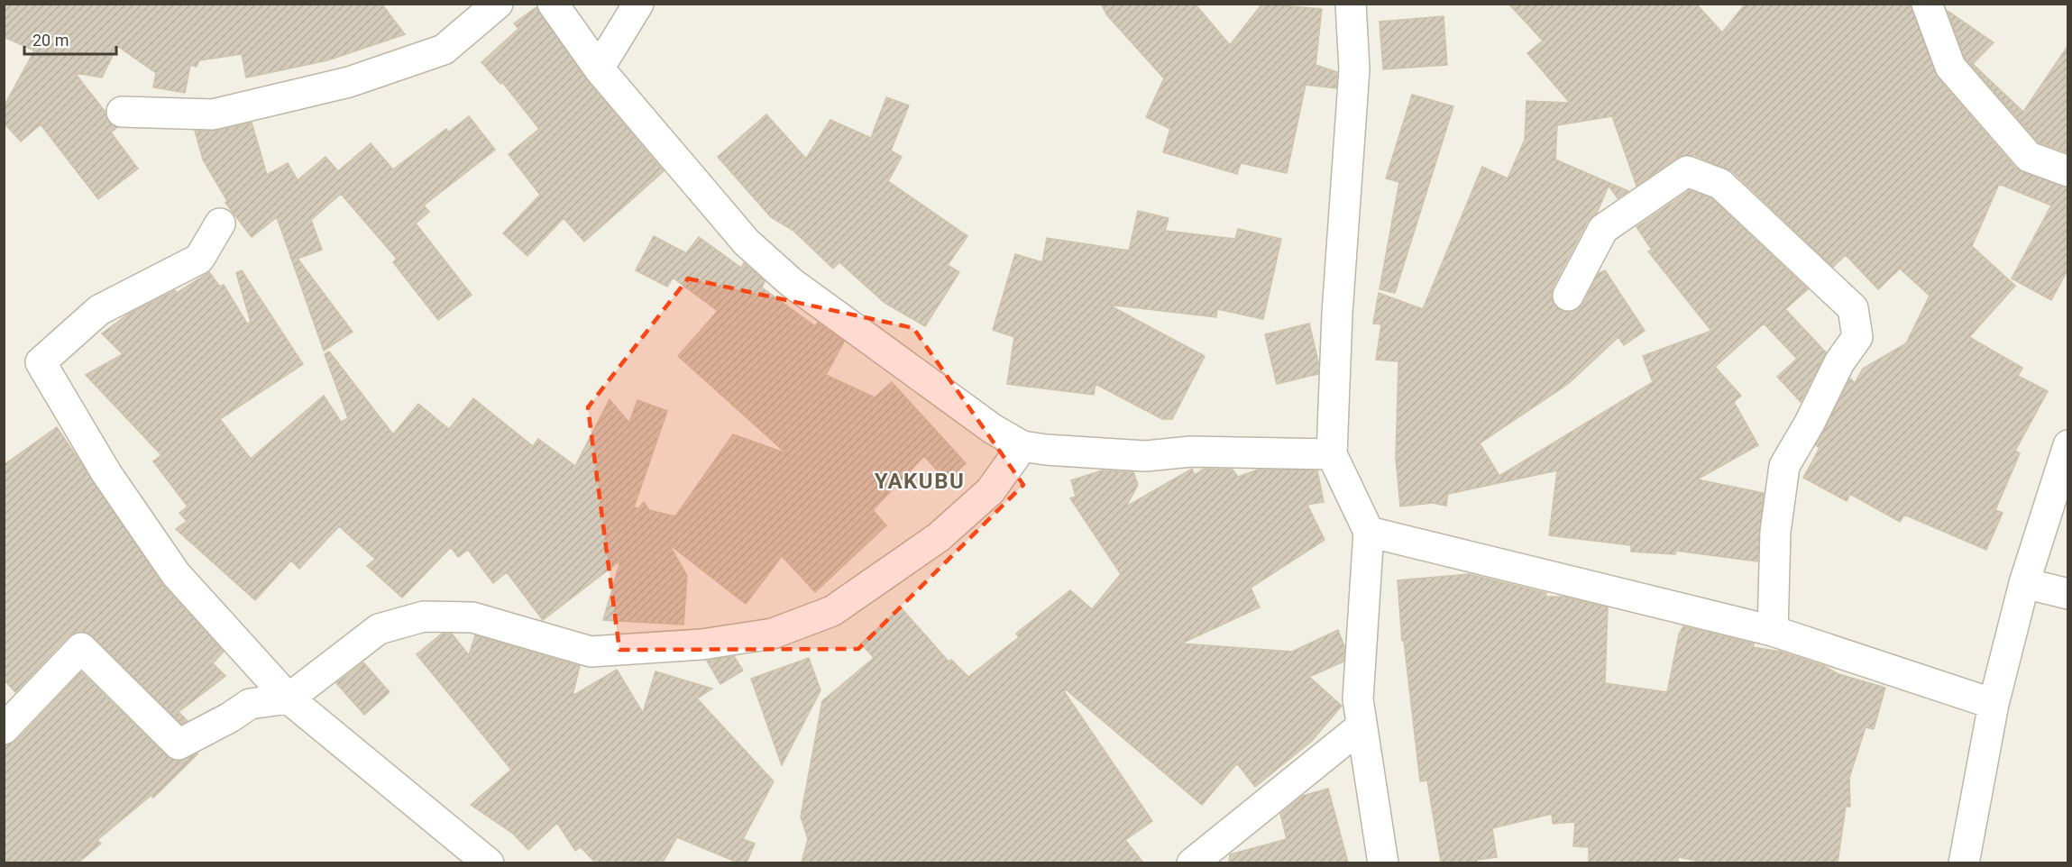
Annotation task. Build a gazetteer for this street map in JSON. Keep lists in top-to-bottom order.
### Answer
{
  "districts": ["YAKUBU"],
  "scale_bar": "20 m"
}
